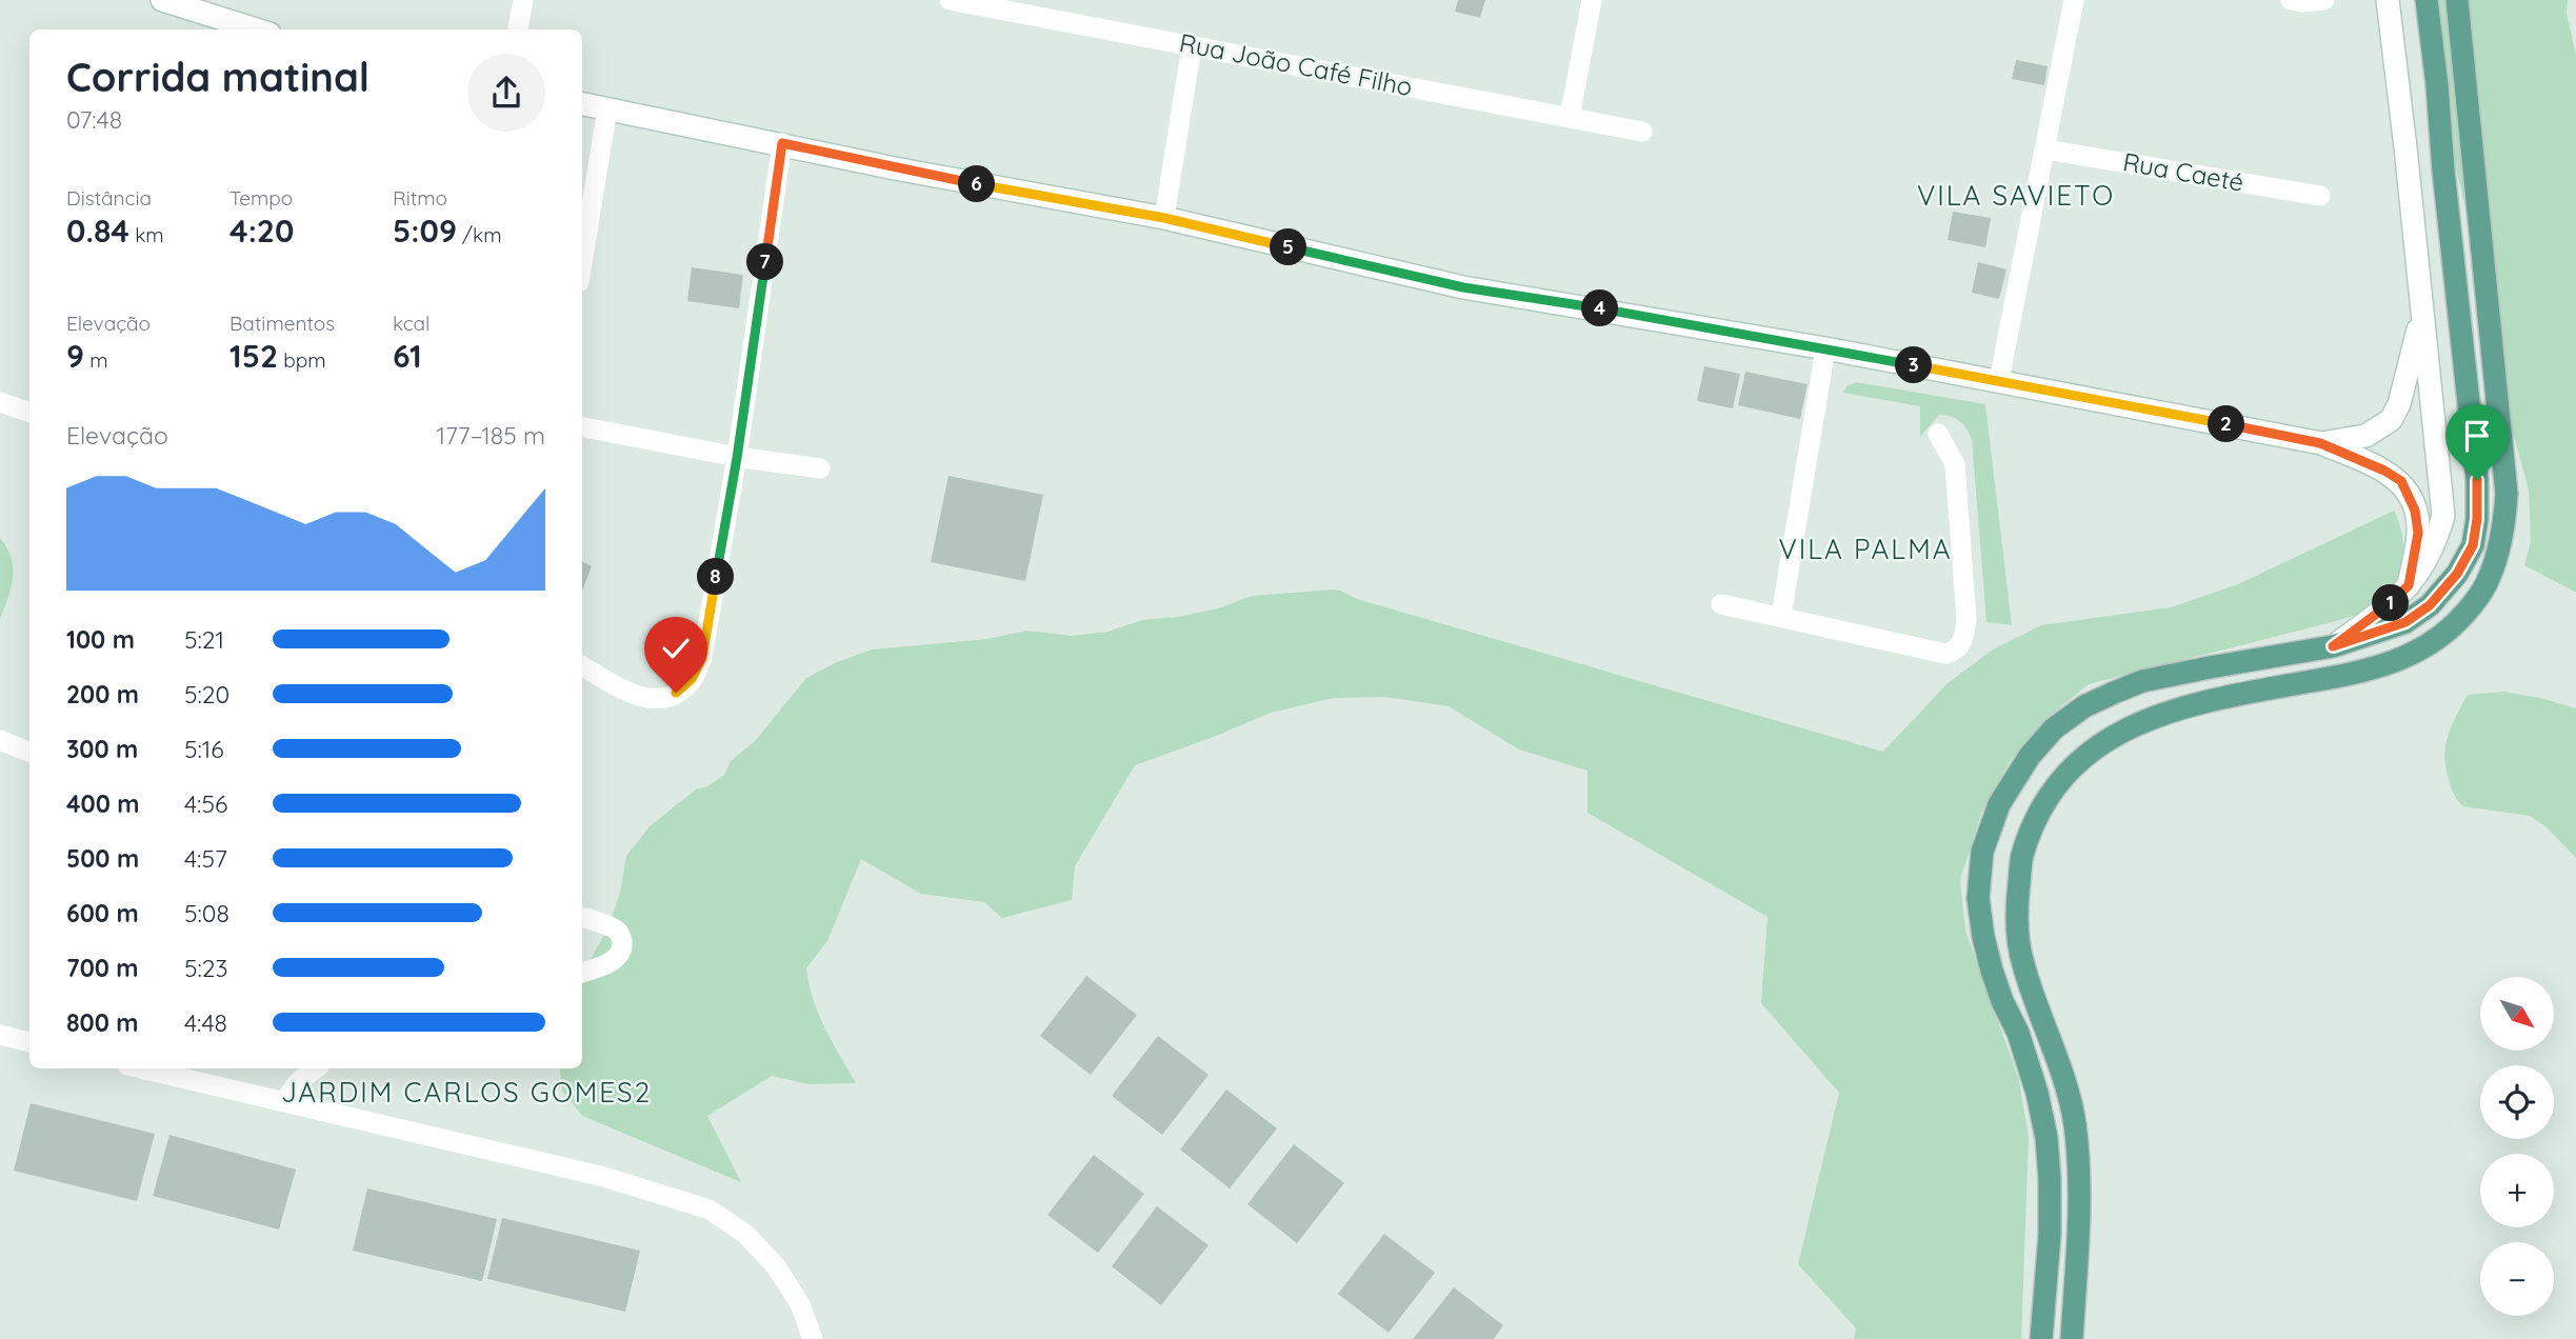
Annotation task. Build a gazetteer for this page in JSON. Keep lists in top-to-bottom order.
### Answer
{
  "streets": {
    "street": ["Rua João Café Filho", "Rua Caeté"]
  },
  "districts": ["VILA SAVIETO", "VILA PALMA", "JARDIM CARLOS GOMES2"],
  "north": "bottom right",
  "page": {
    "heading": ["Corrida matinal", "07:48"],
    "stats": [
      ["Distância", "0.84 km"],
      ["Tempo", "4:20"],
      ["Ritmo", "5:09 /km"],
      ["Elevação", "9 m"],
      ["Batimentos", "152 bpm"],
      ["kcal", "61"]
    ],
    "pins": [
      "6",
      "5",
      "7",
      "4",
      "3",
      "2",
      "8",
      "1"
    ],
    "chart": ["Elevação", "177–185 m"],
    "list": [
      {
        "name": "100 m",
        "note": "5:21"
      },
      {
        "name": "200 m",
        "note": "5:20"
      },
      {
        "name": "300 m",
        "note": "5:16"
      },
      {
        "name": "400 m",
        "note": "4:56"
      },
      {
        "name": "500 m",
        "note": "4:57"
      },
      {
        "name": "600 m",
        "note": "5:08"
      },
      {
        "name": "700 m",
        "note": "5:23"
      },
      {
        "name": "800 m",
        "note": "4:48"
      }
    ],
    "map_buttons": ["+", "−"]
  }
}
